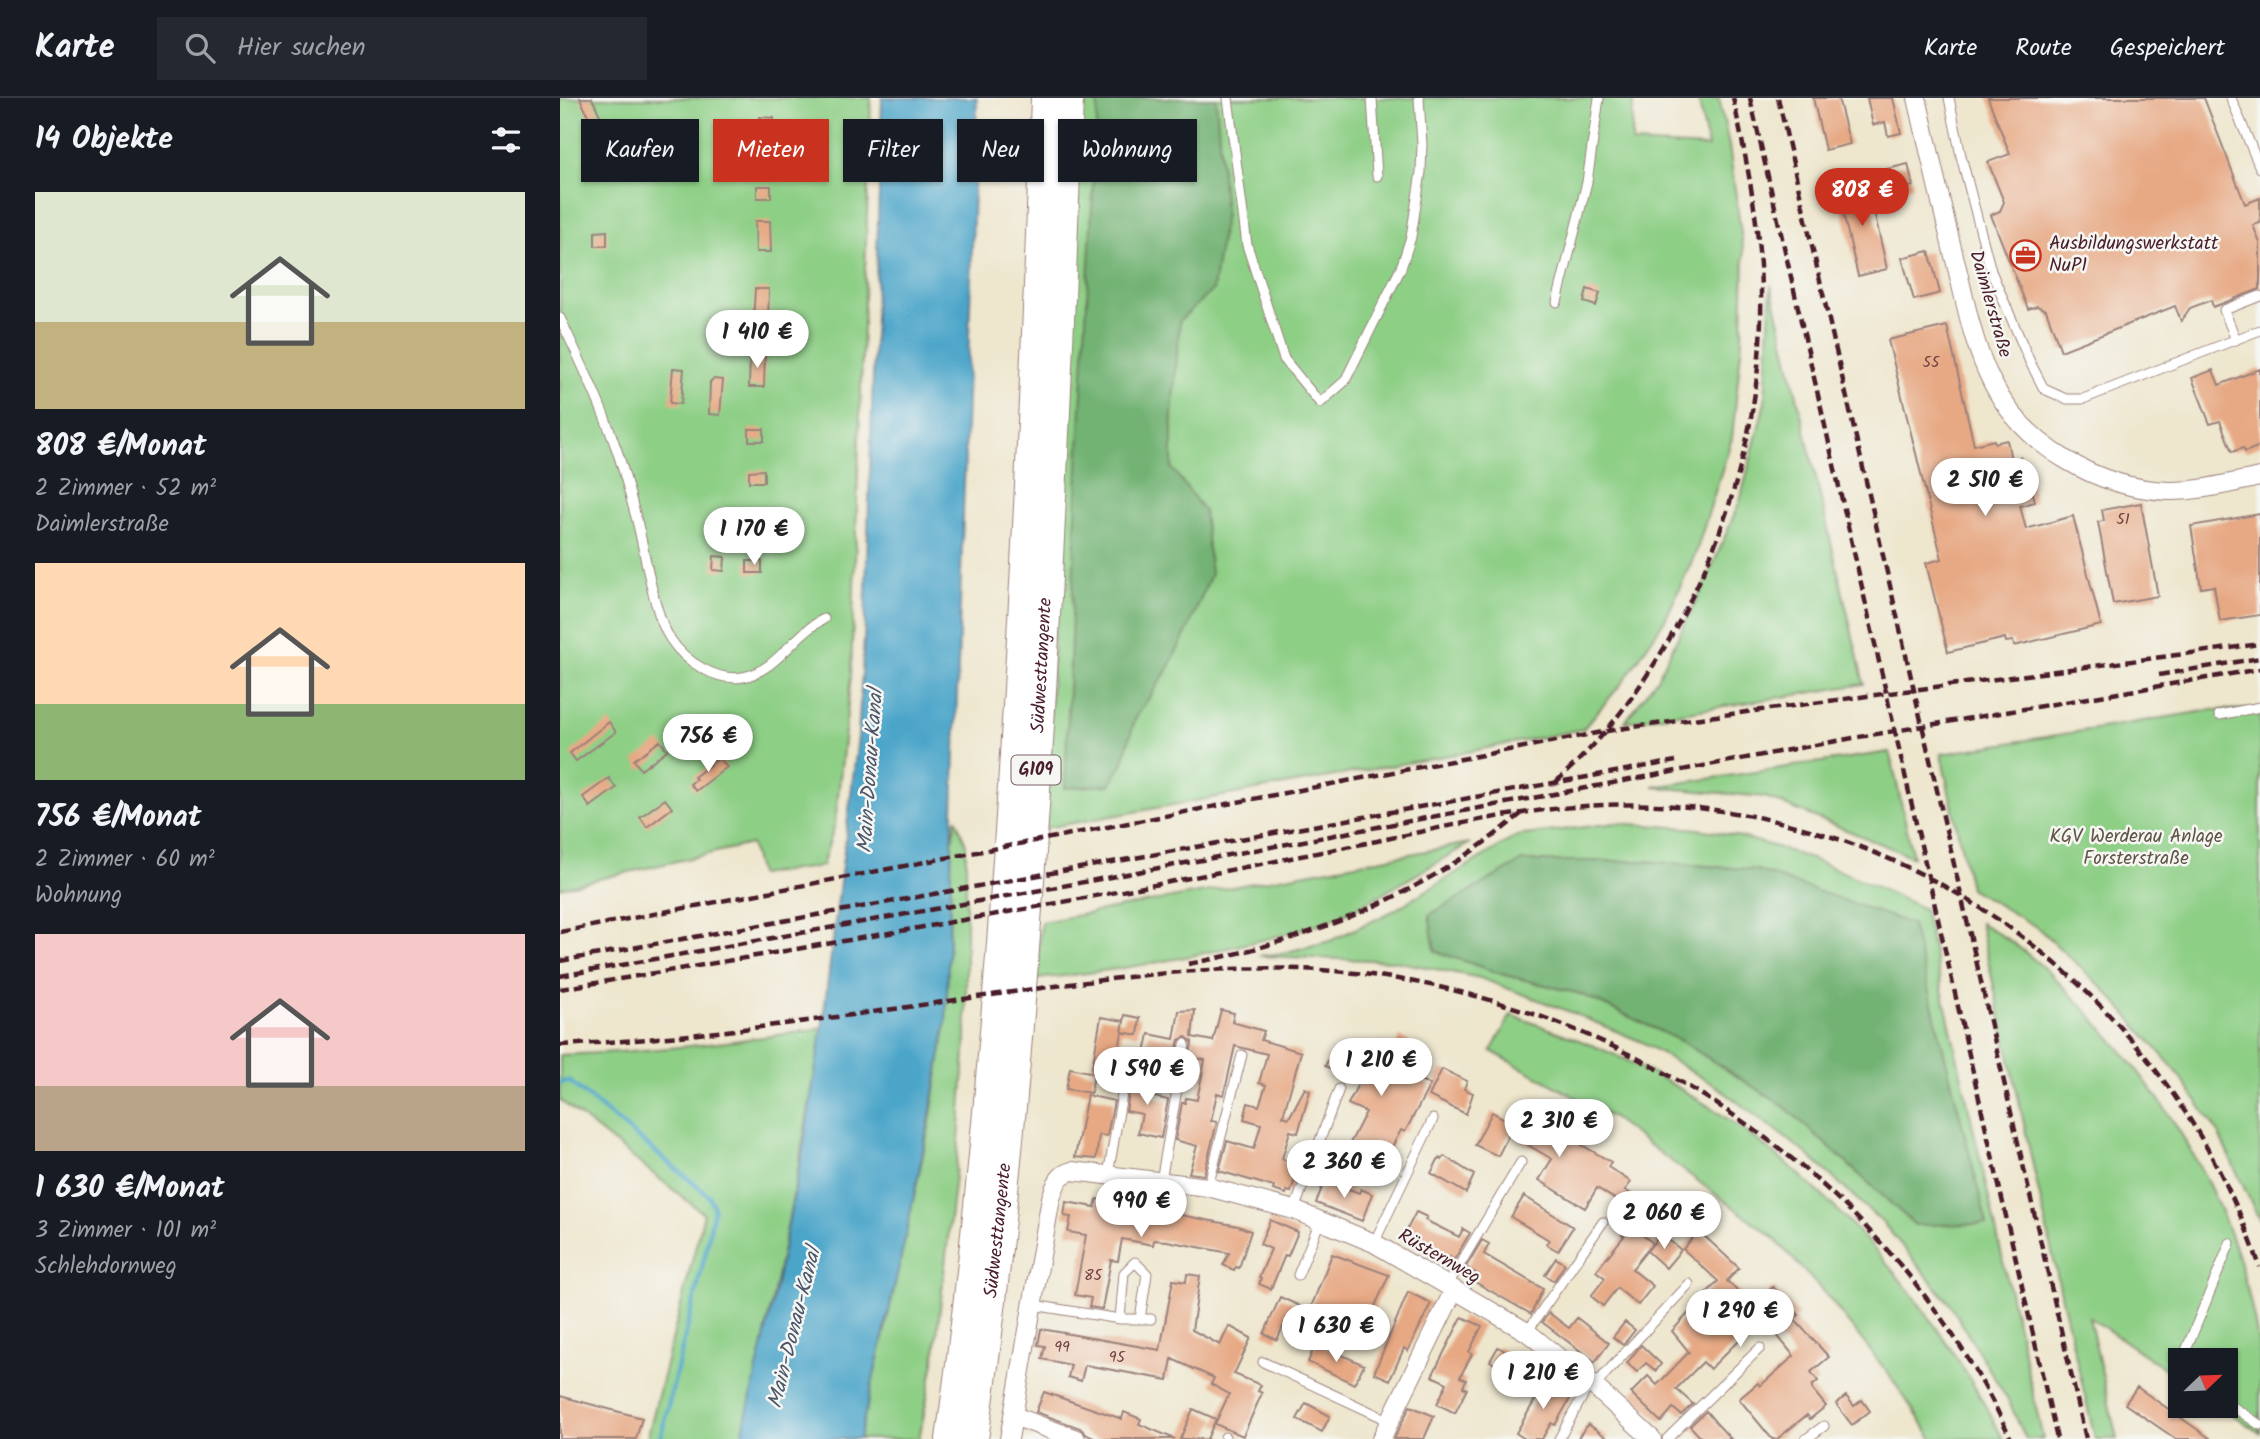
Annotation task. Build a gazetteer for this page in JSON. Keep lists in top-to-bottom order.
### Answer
{
  "streets": {
    "highway": ["Südwesttangente", "G109"],
    "street": ["Daimlerstraße", "Rüsternweg"]
  },
  "water": ["Main-Donau-Kanal"],
  "parks": ["KGV Werderau Anlage Forsterstraße"],
  "places": {
    "office": ["Ausbildungswerkstatt NuP1"]
  },
  "house_numbers": [
    "55",
    "51",
    "85",
    "99",
    "95"
  ],
  "north": "top right",
  "page": {
    "header": "Karte",
    "search": "Hier suchen",
    "nav": ["Karte", "Route", "Gespeichert"],
    "heading": "14 Objekte",
    "chip": [
      "Kaufen",
      "Mieten",
      "Filter",
      "Neu",
      "Wohnung"
    ],
    "price": [
      "808 €",
      "1 410 €",
      "2 510 €",
      "1 170 €",
      "756 €",
      "1 210 €",
      "1 590 €",
      "2 310 €",
      "2 360 €",
      "990 €",
      "2 060 €",
      "1 290 €",
      "1 630 €",
      "1 210 €"
    ],
    "list": [
      {
        "name": "808 €/Monat",
        "note": "2 Zimmer · 52 m² · Daimlerstraße"
      },
      {
        "name": "756 €/Monat",
        "note": "2 Zimmer · 60 m² · Wohnung"
      },
      {
        "name": "1 630 €/Monat",
        "note": "3 Zimmer · 101 m² · Schlehdornweg"
      }
    ]
  }
}
